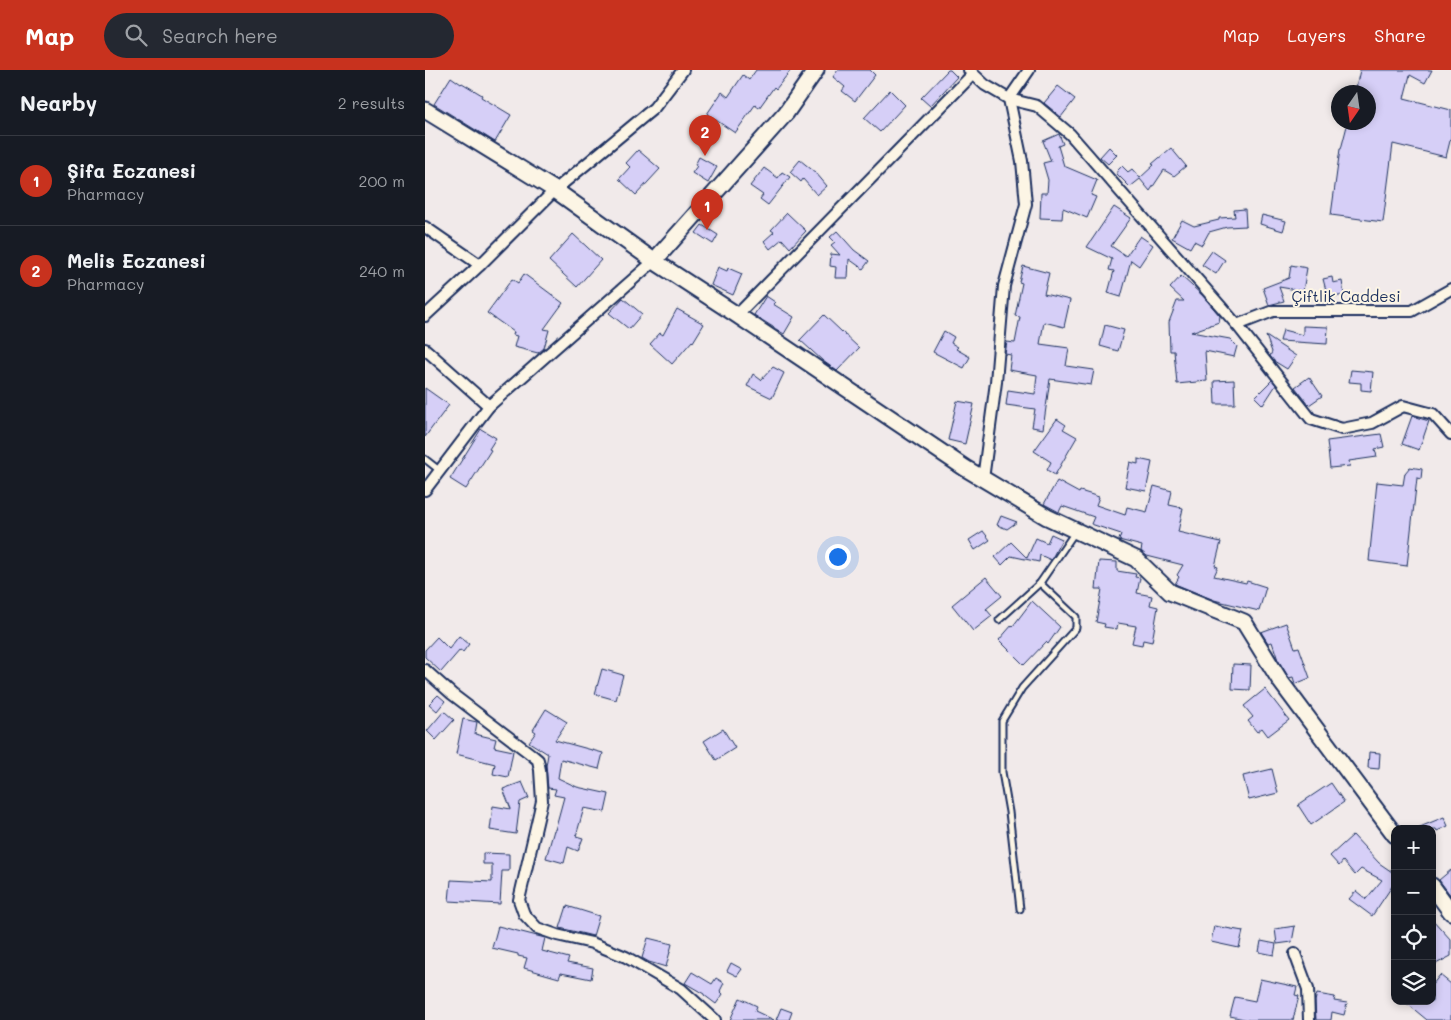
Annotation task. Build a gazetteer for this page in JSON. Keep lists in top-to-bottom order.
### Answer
{
  "streets": {
    "street": ["Çiftlik Caddesi"]
  },
  "north": "bottom",
  "page": {
    "header": "Map",
    "search": "Search here",
    "nav": ["Map", "Layers", "Share"],
    "heading": ["Nearby", "2 results"],
    "pins": ["2", "1"],
    "list": [
      {
        "mark": "1",
        "name": "Şifa Eczanesi",
        "note": "Pharmacy",
        "value": "200 m"
      },
      {
        "mark": "2",
        "name": "Melis Eczanesi",
        "note": "Pharmacy",
        "value": "240 m"
      }
    ],
    "map_buttons": ["+", "−"]
  }
}
